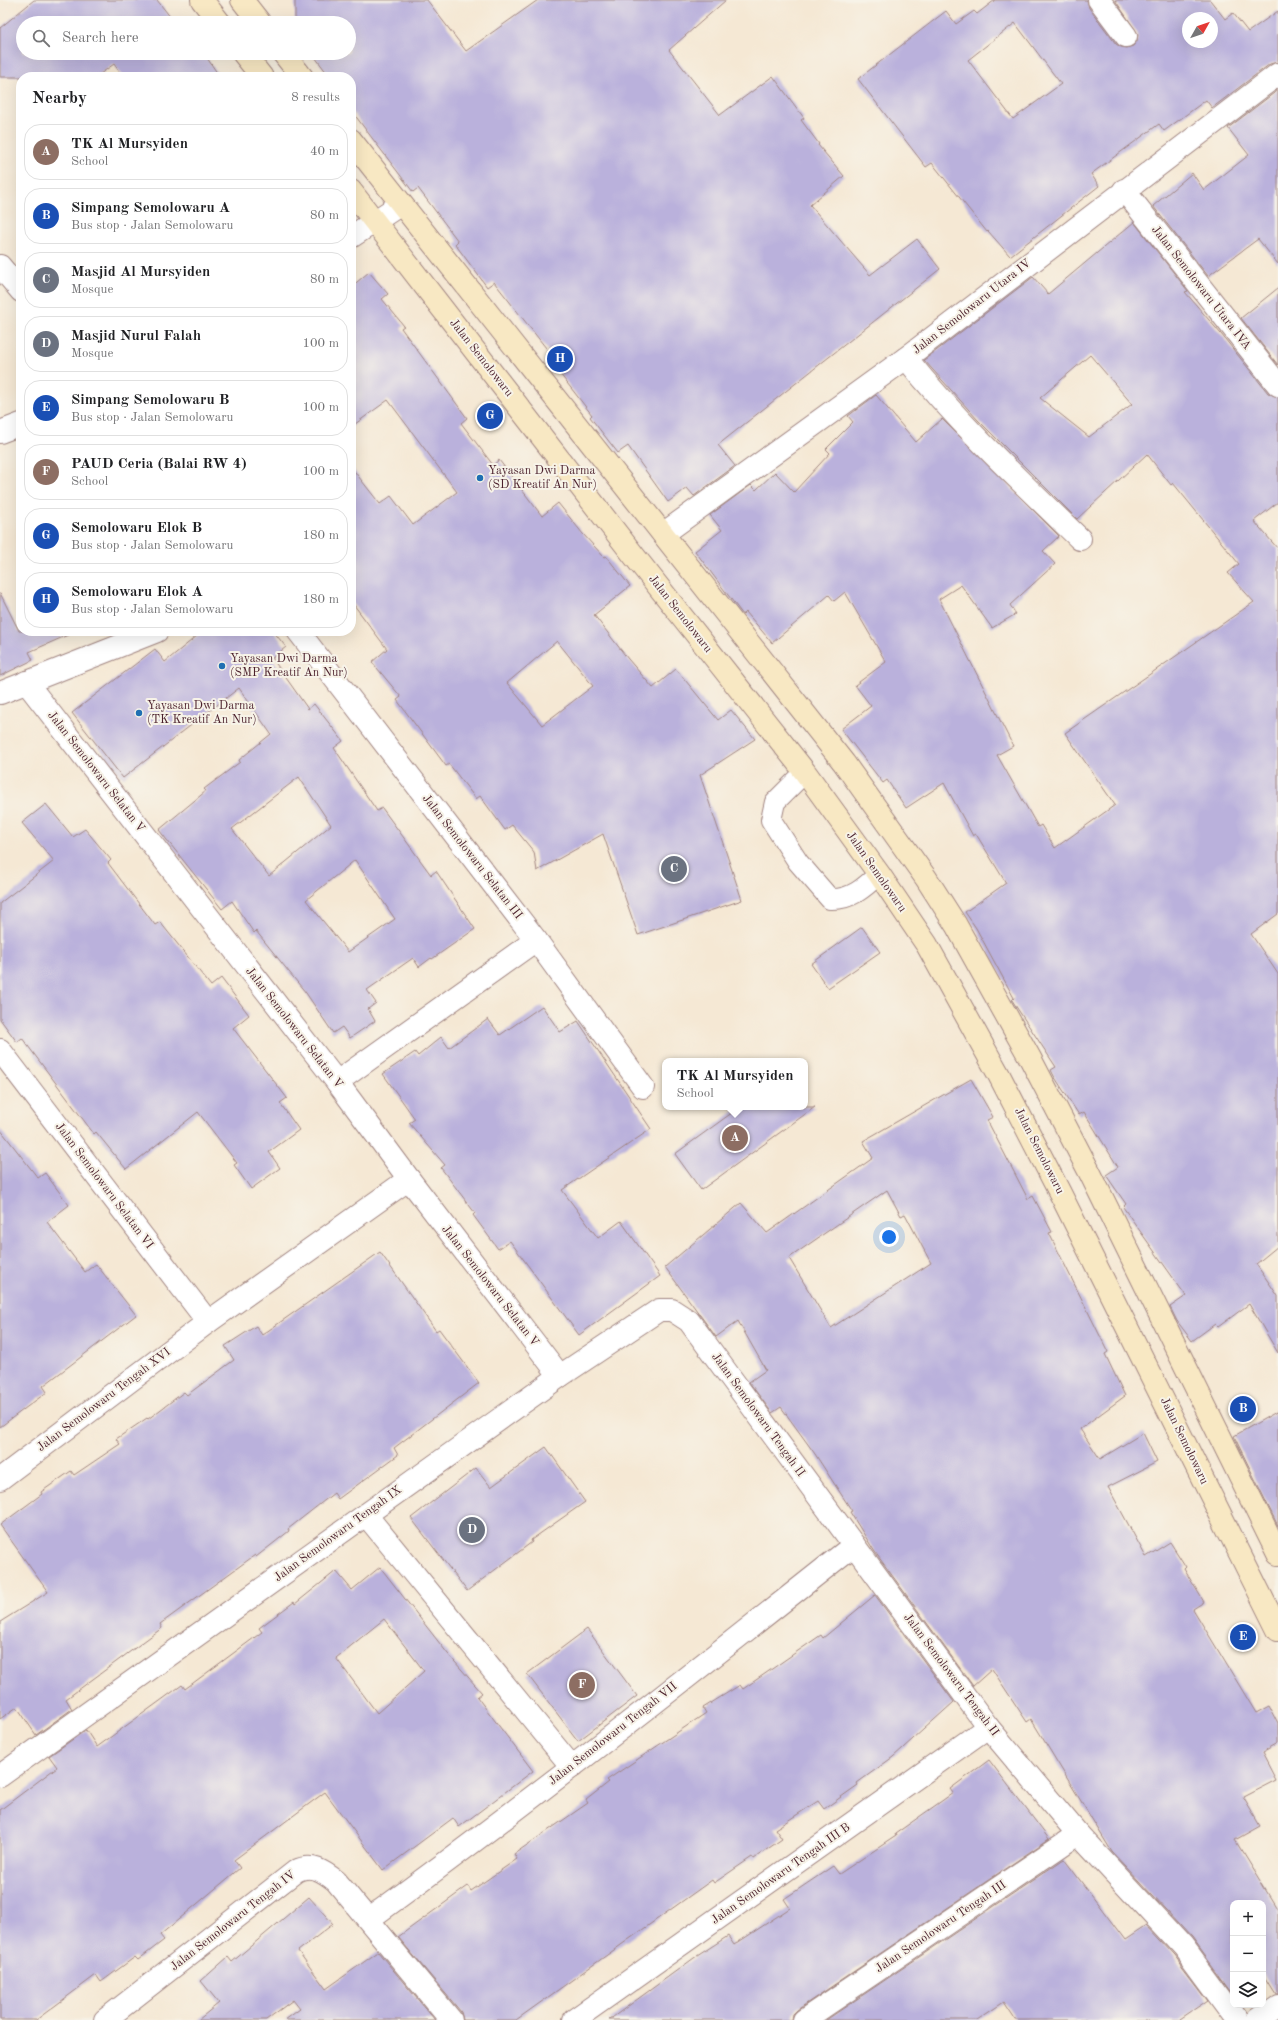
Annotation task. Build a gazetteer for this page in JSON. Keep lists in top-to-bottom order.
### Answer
{
  "streets": {
    "main road": ["Jalan Semolowaru"],
    "street": [
      "Jalan Semolowaru Utara IVA",
      "Jalan Semolowaru Utara IV",
      "Jalan Semolowaru Selatan V",
      "Jalan Semolowaru Selatan III",
      "Jalan Semolowaru Selatan VI",
      "Jalan Semolowaru Tengah XVI",
      "Jalan Semolowaru Tengah II",
      "Jalan Semolowaru Tengah IX",
      "Jalan Semolowaru Tengah VII",
      "Jalan Semolowaru Tengah III B",
      "Jalan Semolowaru Tengah IV",
      "Jalan Semolowaru Tengah III"
    ]
  },
  "crossings": [
    ["Jalan Semolowaru Utara IVA", "Jalan Semolowaru Utara IV"],
    ["Jalan Semolowaru Selatan V", "Jalan Semolowaru Tengah XVI"],
    ["Jalan Semolowaru Selatan V", "Jalan Semolowaru Tengah IX"],
    ["Jalan Semolowaru Selatan VI", "Jalan Semolowaru Tengah XVI"],
    ["Jalan Semolowaru Tengah II", "Jalan Semolowaru Tengah IX"],
    ["Jalan Semolowaru Tengah II", "Jalan Semolowaru Tengah VII"],
    ["Jalan Semolowaru Tengah II", "Jalan Semolowaru Tengah III B"],
    ["Jalan Semolowaru Tengah II", "Jalan Semolowaru Tengah III"],
    ["Jalan Semolowaru Tengah VII", "Jalan Semolowaru Tengah IV"]
  ],
  "places": ["Yayasan Dwi Darma (SD Kreatif An Nur)", "Yayasan Dwi Darma (SMP Kreatif An Nur)", "Yayasan Dwi Darma (TK Kreatif An Nur)"],
  "north": "top right",
  "page": {
    "search": "Search here",
    "heading": ["Nearby", "8 results"],
    "list": [
      {
        "mark": "A",
        "name": "TK Al Mursyiden",
        "note": "School",
        "value": "40 m"
      },
      {
        "mark": "B",
        "name": "Simpang Semolowaru A",
        "note": "Bus stop · Jalan Semolowaru",
        "value": "80 m"
      },
      {
        "mark": "C",
        "name": "Masjid Al Mursyiden",
        "note": "Mosque",
        "value": "80 m"
      },
      {
        "mark": "D",
        "name": "Masjid Nurul Falah",
        "note": "Mosque",
        "value": "100 m"
      },
      {
        "mark": "E",
        "name": "Simpang Semolowaru B",
        "note": "Bus stop · Jalan Semolowaru",
        "value": "100 m"
      },
      {
        "mark": "F",
        "name": "PAUD Ceria (Balai RW 4)",
        "note": "School",
        "value": "100 m"
      },
      {
        "mark": "G",
        "name": "Semolowaru Elok B",
        "note": "Bus stop · Jalan Semolowaru",
        "value": "180 m"
      },
      {
        "mark": "H",
        "name": "Semolowaru Elok A",
        "note": "Bus stop · Jalan Semolowaru",
        "value": "180 m"
      }
    ],
    "pins": [
      "H",
      "G",
      "C",
      "A",
      "B",
      "D",
      "E",
      "F"
    ],
    "popup": ["TK Al Mursyiden", "School"],
    "map_buttons": ["+", "−"]
  }
}
